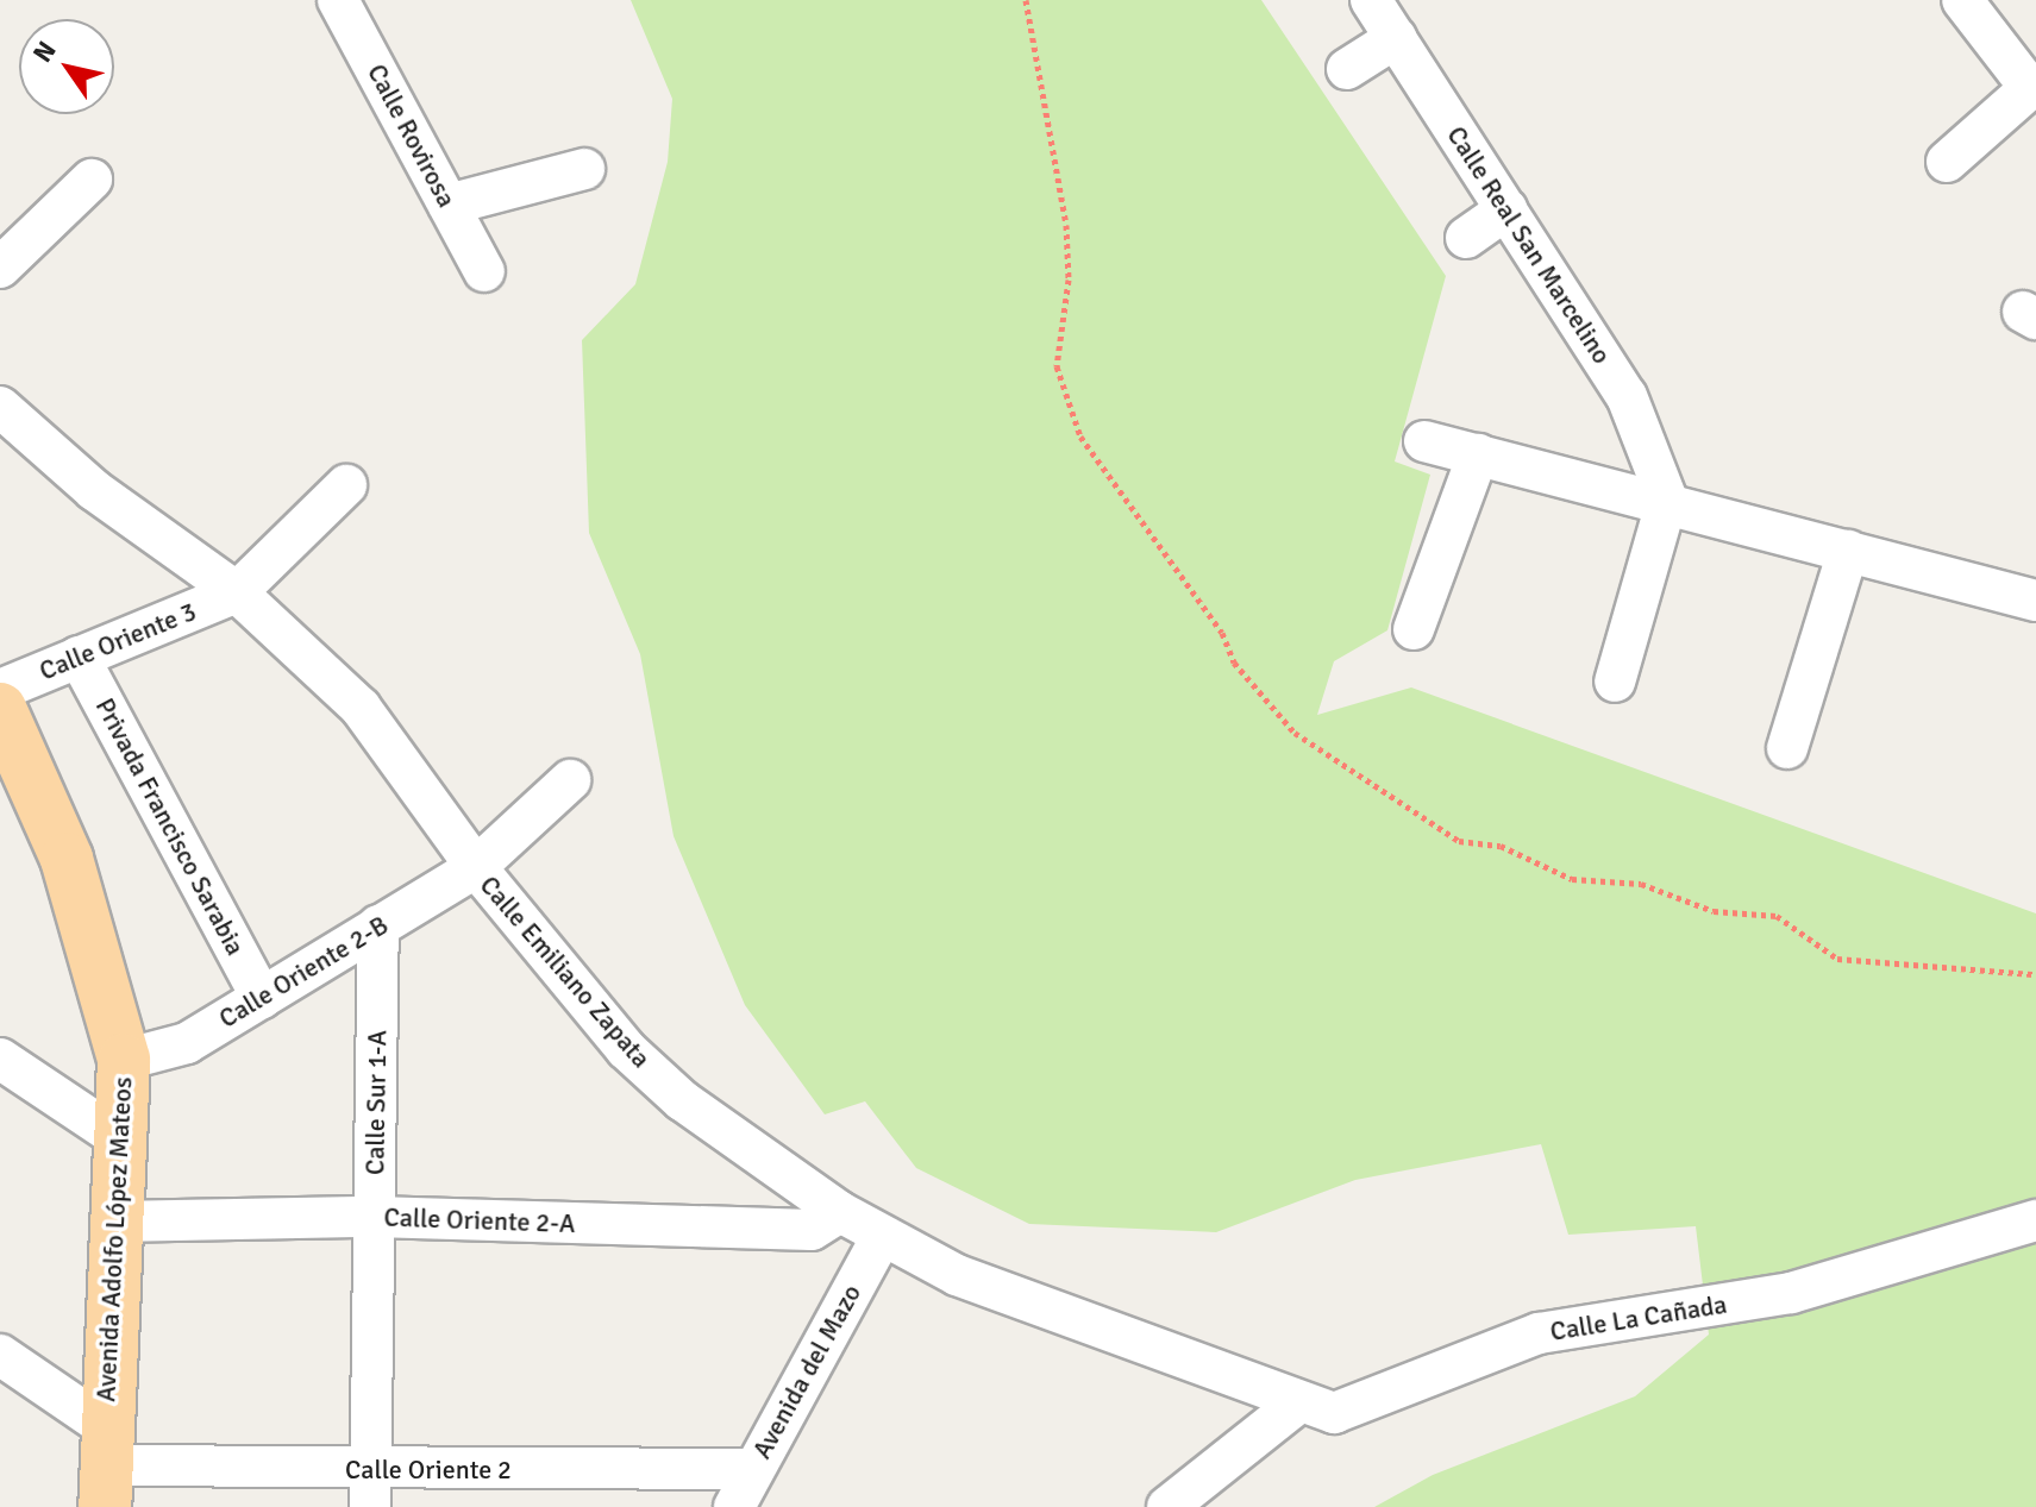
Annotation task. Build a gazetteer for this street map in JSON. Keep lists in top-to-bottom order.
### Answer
{
  "streets": {
    "main road": ["Avenida Adolfo López Mateos"],
    "street": [
      "Calle Rovirosa",
      "Calle Real San Marcelino",
      "Calle Oriente 3",
      "Privada Francisco Sarabia",
      "Calle Oriente 2-B",
      "Calle Emiliano Zapata",
      "Calle Sur 1-A",
      "Calle Oriente 2-A",
      "Calle La Cañada",
      "Avenida del Mazo",
      "Calle Oriente 2"
    ]
  },
  "crossings": [
    ["Calle Oriente 3", "Privada Francisco Sarabia"],
    ["Calle Oriente 3", "Calle Emiliano Zapata"],
    ["Privada Francisco Sarabia", "Calle Oriente 2-B"],
    ["Calle Oriente 2-B", "Calle Emiliano Zapata"],
    ["Calle Oriente 2-B", "Calle Sur 1-A"],
    ["Calle Oriente 2-B", "Avenida Adolfo López Mateos"],
    ["Calle Emiliano Zapata", "Calle Oriente 2-A"],
    ["Calle Emiliano Zapata", "Calle La Cañada"],
    ["Calle Emiliano Zapata", "Avenida del Mazo"],
    ["Calle Sur 1-A", "Calle Oriente 2-A"],
    ["Calle Sur 1-A", "Calle Oriente 2"],
    ["Calle Oriente 2-A", "Avenida Adolfo López Mateos"],
    ["Avenida Adolfo López Mateos", "Calle Oriente 2"],
    ["Avenida del Mazo", "Calle Oriente 2"]
  ],
  "north": "top left"
}
